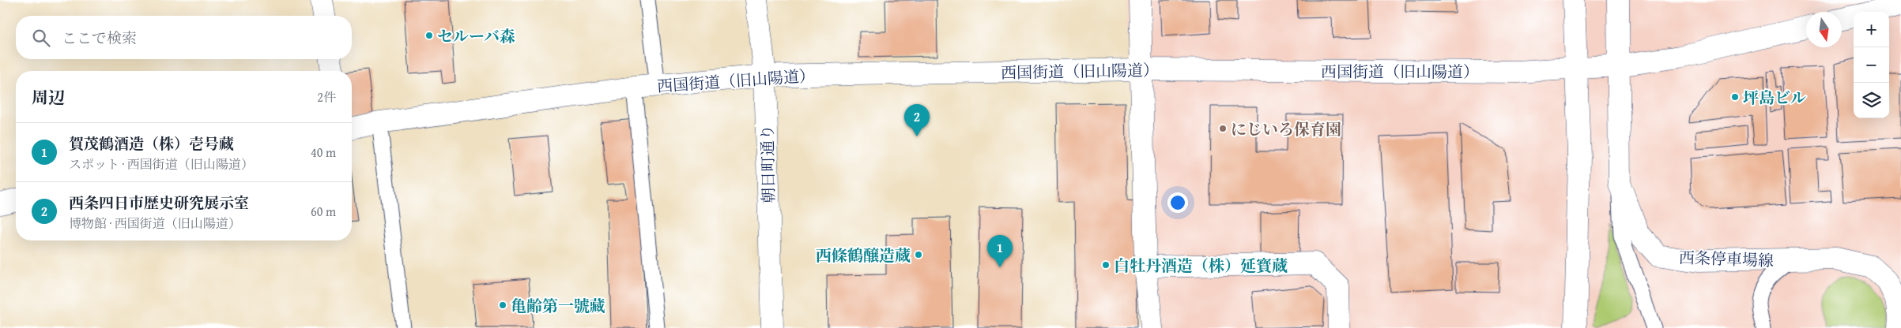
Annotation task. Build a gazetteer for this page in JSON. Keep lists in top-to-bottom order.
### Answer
{
  "streets": {
    "street": ["西国街道（旧山陽道）", "朝日町通り", "西条停車場線"]
  },
  "crossings": [
    ["西国街道（旧山陽道）", "朝日町通り"],
    ["西国街道（旧山陽道）", "西条停車場線"]
  ],
  "places": [
    "セルーバ森",
    "坪島ビル",
    "にじいろ保育園",
    "西條鶴醸造蔵",
    "白牡丹酒造（株）延寳蔵",
    "亀齢第一號藏"
  ],
  "north": "bottom",
  "page": {
    "map_buttons": ["+", "−"],
    "search": "ここで検索",
    "heading": ["周辺", "2件"],
    "pins": ["2", "1"],
    "list": [
      {
        "mark": "1",
        "name": "賀茂鶴酒造（株）壱号藏",
        "note": "スポット · 西国街道（旧山陽道）",
        "value": "40 m"
      },
      {
        "mark": "2",
        "name": "西条四日市歴史研究展示室",
        "note": "博物館 · 西国街道（旧山陽道）",
        "value": "60 m"
      }
    ]
  }
}
